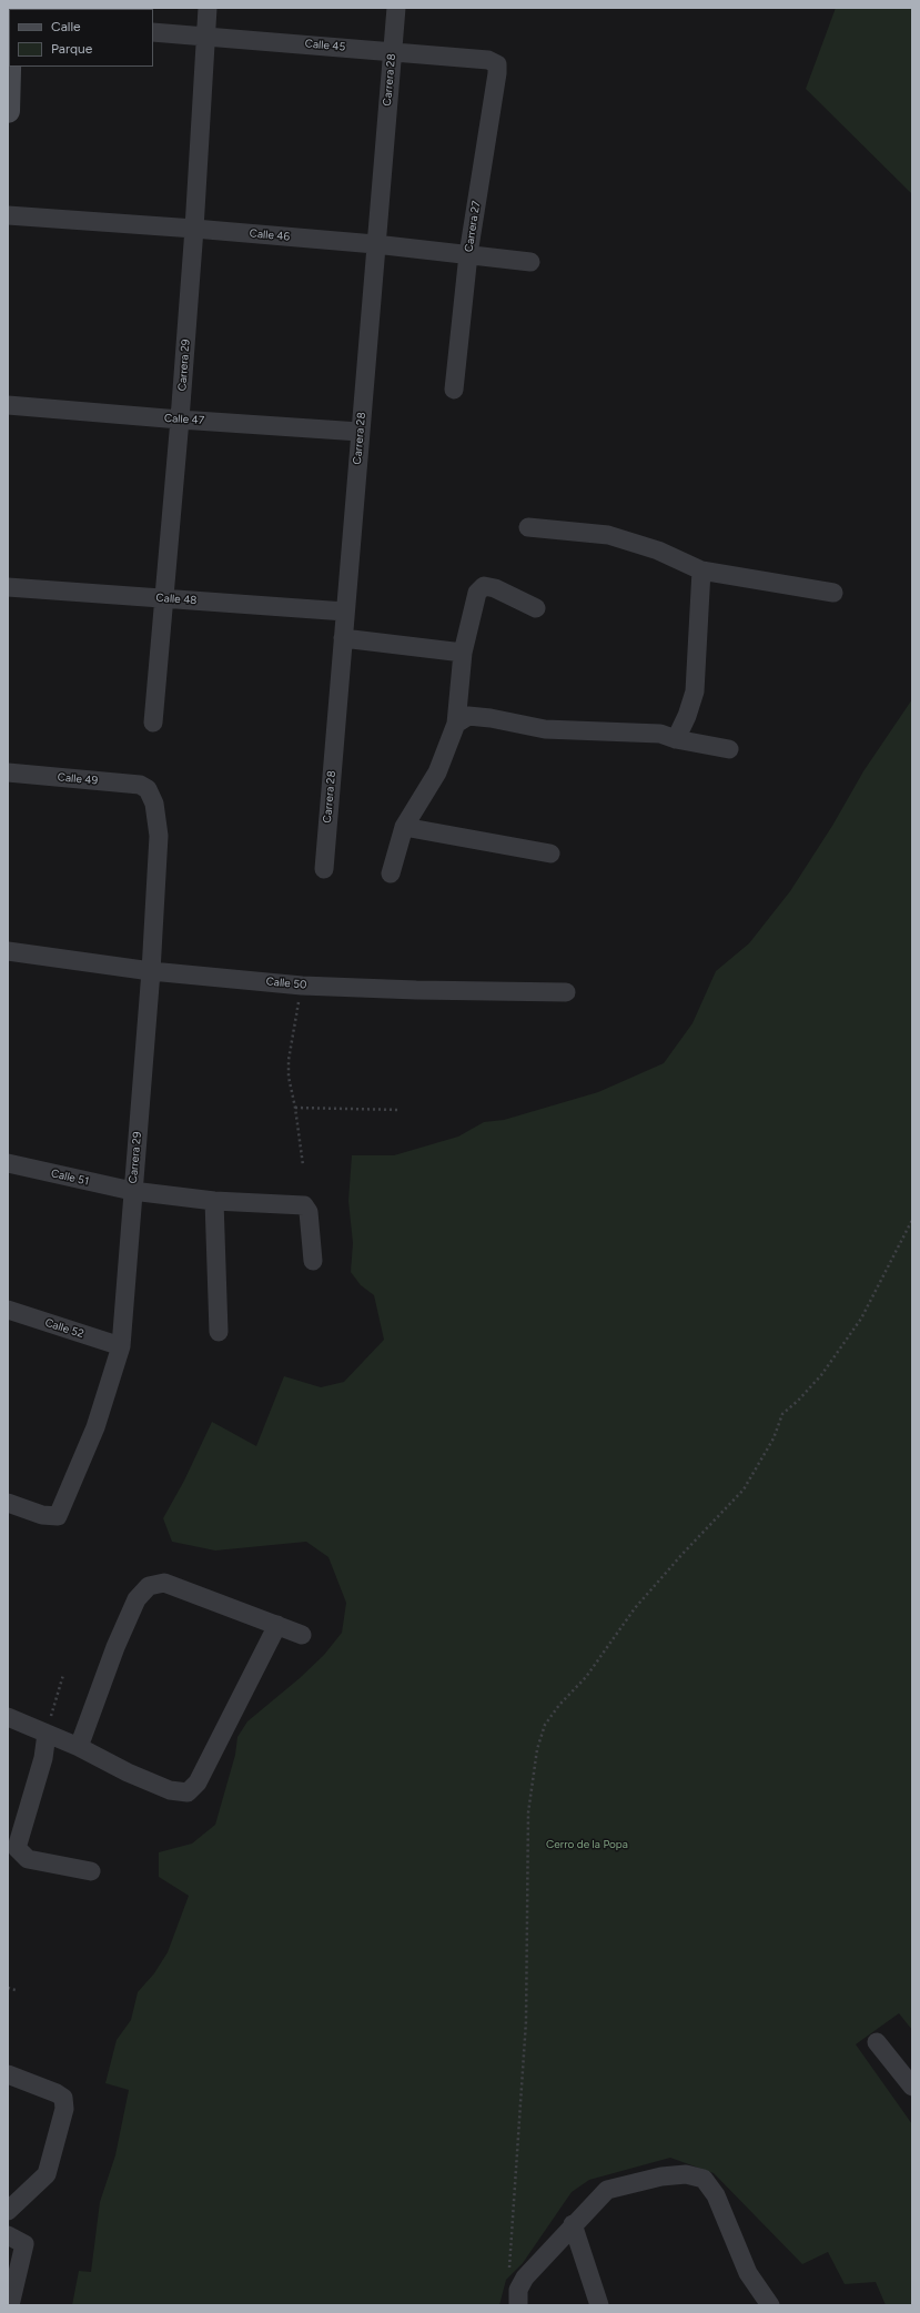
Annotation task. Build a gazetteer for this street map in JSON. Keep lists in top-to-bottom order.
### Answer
{
  "streets": {
    "street": [
      "Calle 45",
      "Carrera 28",
      "Carrera 27",
      "Calle 46",
      "Carrera 29",
      "Calle 47",
      "Calle 48",
      "Calle 49",
      "Calle 50",
      "Calle 51",
      "Calle 52"
    ]
  },
  "crossings": [
    ["Calle 45", "Carrera 28"],
    ["Calle 45", "Carrera 27"],
    ["Calle 45", "Carrera 29"],
    ["Carrera 28", "Calle 46"],
    ["Carrera 28", "Calle 47"],
    ["Carrera 28", "Calle 48"],
    ["Carrera 27", "Calle 46"],
    ["Calle 46", "Carrera 29"],
    ["Carrera 29", "Calle 47"],
    ["Carrera 29", "Calle 48"],
    ["Carrera 29", "Calle 49"],
    ["Carrera 29", "Calle 50"],
    ["Carrera 29", "Calle 51"],
    ["Carrera 29", "Calle 52"]
  ],
  "parks": ["Cerro de la Popa"],
  "legend": ["Calle", "Parque"]
}
